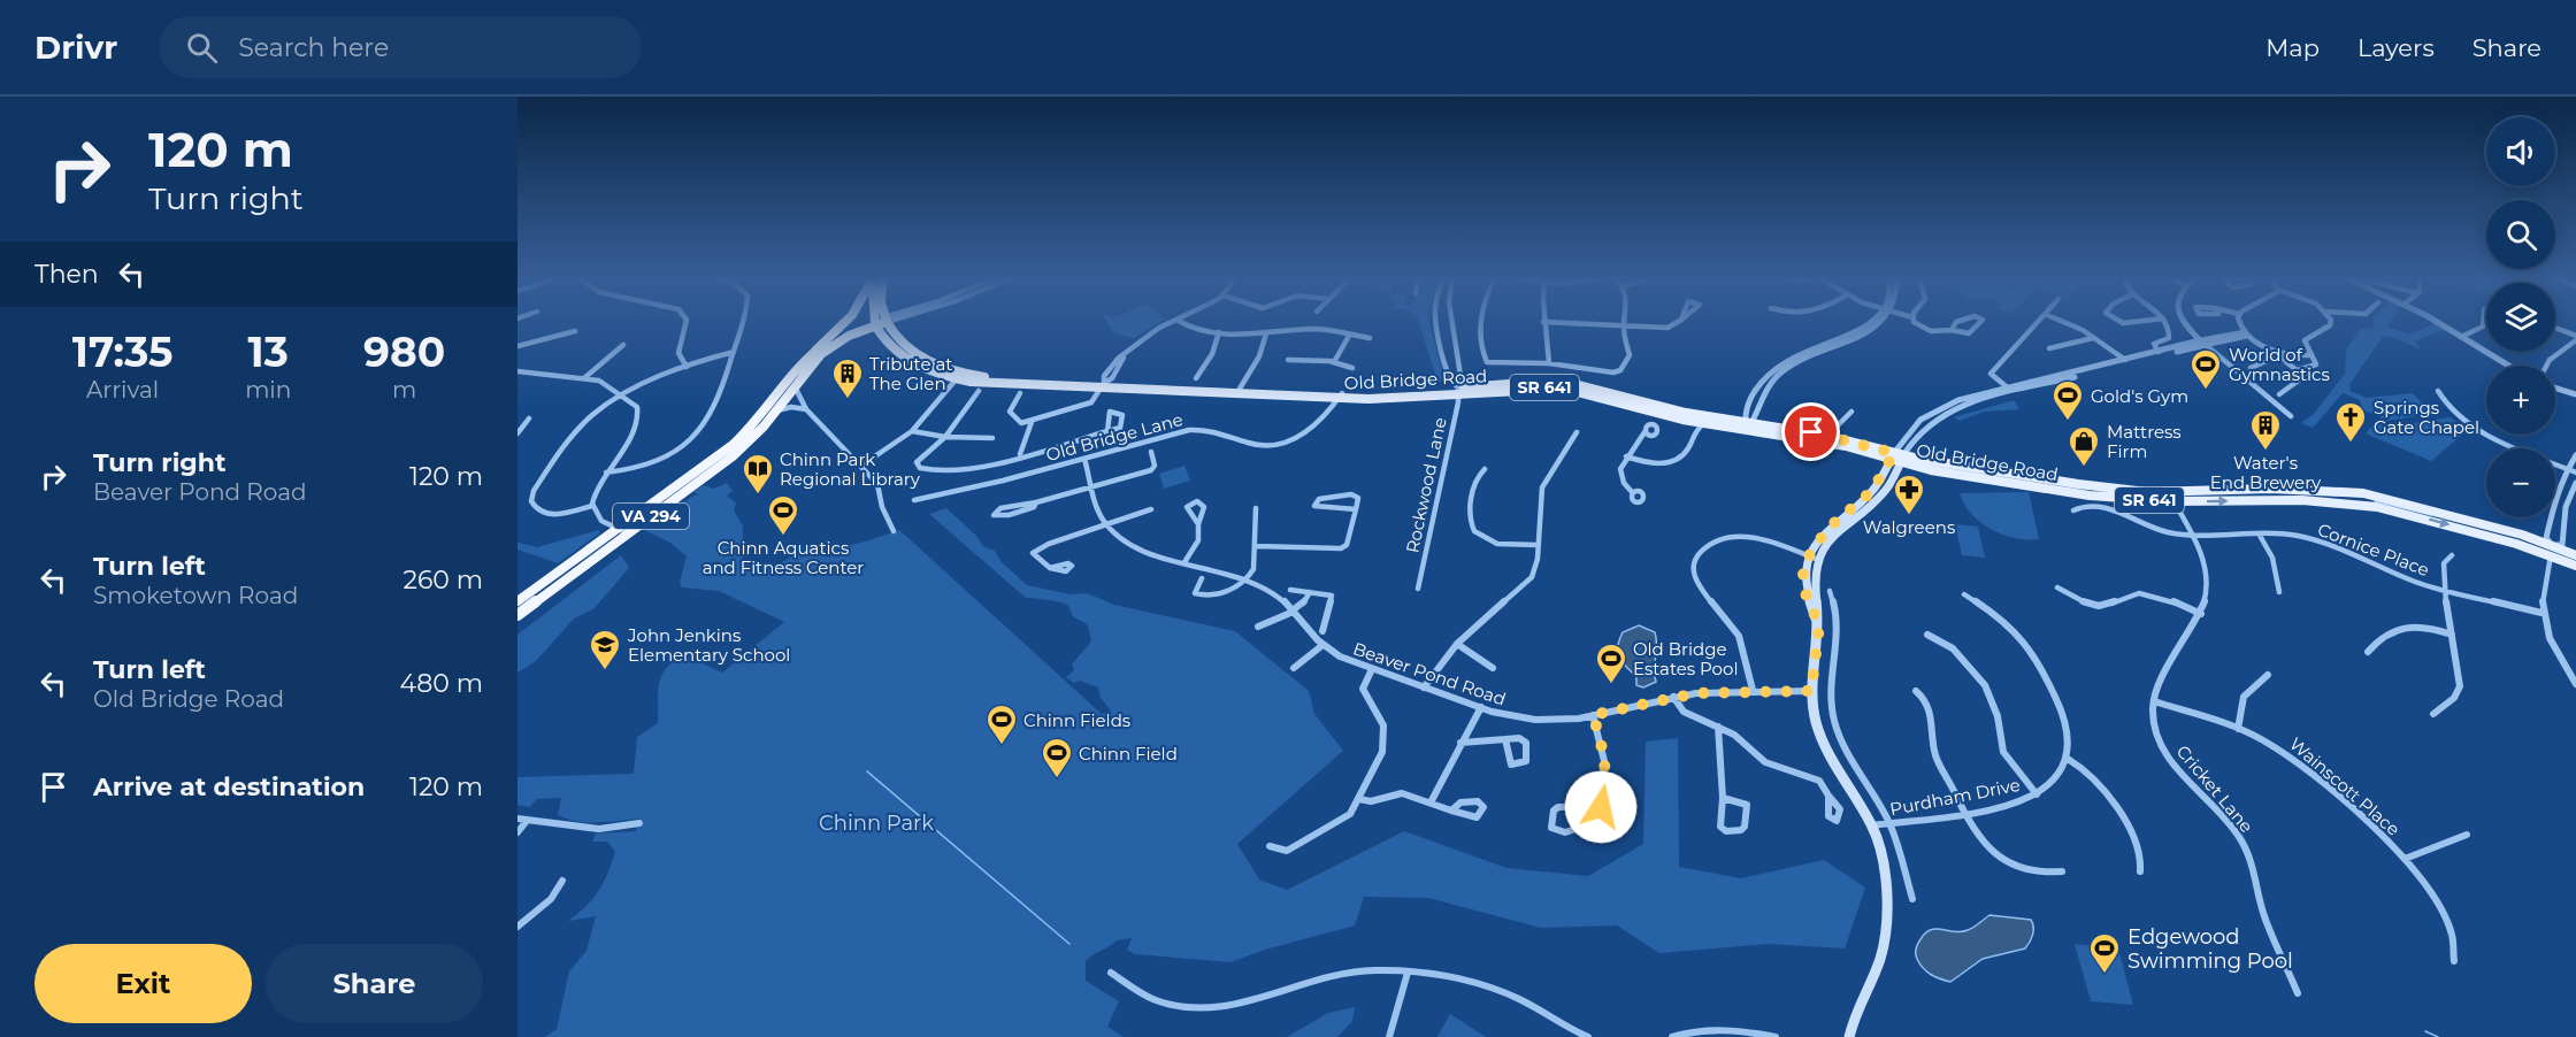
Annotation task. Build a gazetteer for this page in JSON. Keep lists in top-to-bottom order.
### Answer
{
  "streets": {
    "highway": ["VA 294"],
    "main road": ["Old Bridge Road", "SR 641"],
    "street": [
      "Old Bridge Lane",
      "Rockwood Lane",
      "Cornice Place",
      "Beaver Pond Road",
      "Wainscott Place",
      "Cricket Lane",
      "Purdham Drive"
    ]
  },
  "crossings": [
    ["Old Bridge Road", "Old Bridge Lane"],
    ["Old Bridge Road", "Rockwood Lane"],
    ["Old Bridge Road", "VA 294"],
    ["Wainscott Place", "Cricket Lane"]
  ],
  "parks": ["Chinn Park"],
  "places": {
    "sports": [
      "World of Gymnastics",
      "Gold's Gym",
      "Chinn Aquatics and Fitness Center",
      "Old Bridge Estates Pool",
      "Chinn Fields",
      "Chinn Field",
      "Edgewood Swimming Pool"
    ],
    "building": ["Tribute at The Glen", "Water's End Brewery"],
    "church": ["Springs Gate Chapel"],
    "shop": ["Mattress Firm"],
    "library": ["Chinn Park Regional Library"],
    "pharmacy": ["Walgreens"],
    "school or university": ["John Jenkins Elementary School"]
  },
  "page": {
    "header": "Drivr",
    "search": "Search here",
    "nav": ["Map", "Layers", "Share"],
    "turn": ["120 m", "Turn right"],
    "map_buttons": ["+", "−"],
    "then": "Then",
    "eta": [
      "17:35",
      "Arrival",
      "13",
      "min",
      "980",
      "m"
    ],
    "list": [
      {
        "name": "Turn right",
        "note": "Beaver Pond Road",
        "value": "120 m"
      },
      {
        "name": "Turn left",
        "note": "Smoketown Road",
        "value": "260 m"
      },
      {
        "name": "Turn left",
        "note": "Old Bridge Road",
        "value": "480 m"
      },
      {
        "name": "Arrive at destination",
        "value": "120 m"
      }
    ],
    "buttons": ["Exit", "Share"]
  }
}
